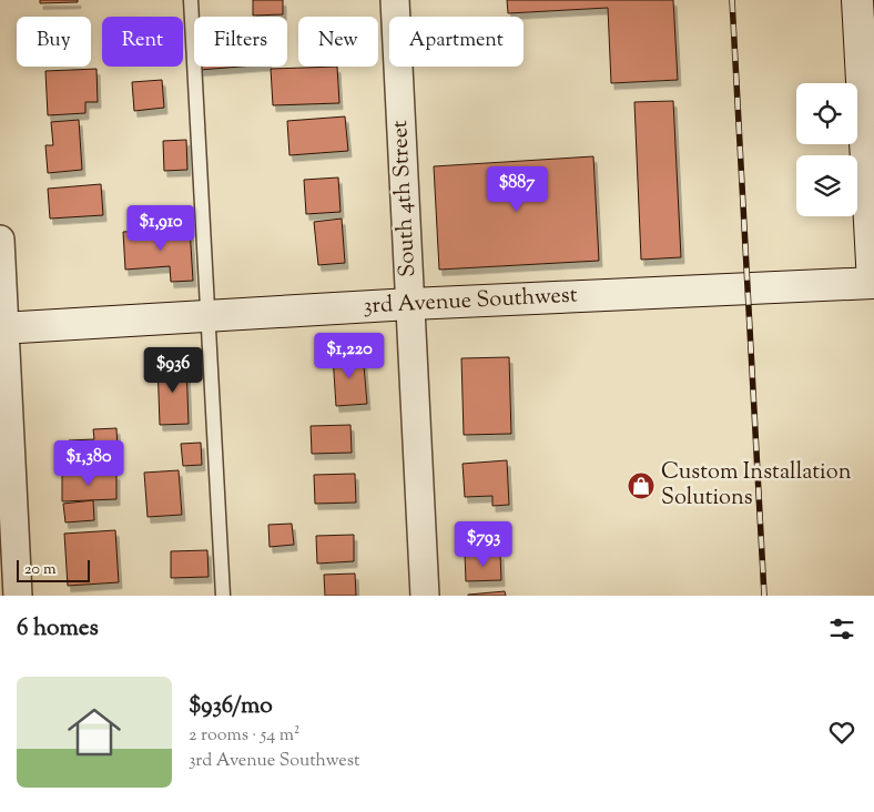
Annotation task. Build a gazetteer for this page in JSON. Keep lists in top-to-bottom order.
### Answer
{
  "streets": {
    "street": ["South 4th Street", "3rd Avenue Southwest"]
  },
  "crossings": [
    ["South 4th Street", "3rd Avenue Southwest"]
  ],
  "places": {
    "shop": ["Custom Installation Solutions"]
  },
  "scale_bar": "20 m",
  "page": {
    "chip": [
      "Buy",
      "Rent",
      "Filters",
      "New",
      "Apartment"
    ],
    "price": [
      "$887",
      "$1,910",
      "$1,220",
      "$936",
      "$1,380",
      "$793"
    ],
    "scale": "20 m",
    "heading": "6 homes",
    "list": [
      {
        "name": "$936/mo",
        "note": "2 rooms · 54 m² · 3rd Avenue Southwest"
      }
    ]
  }
}
